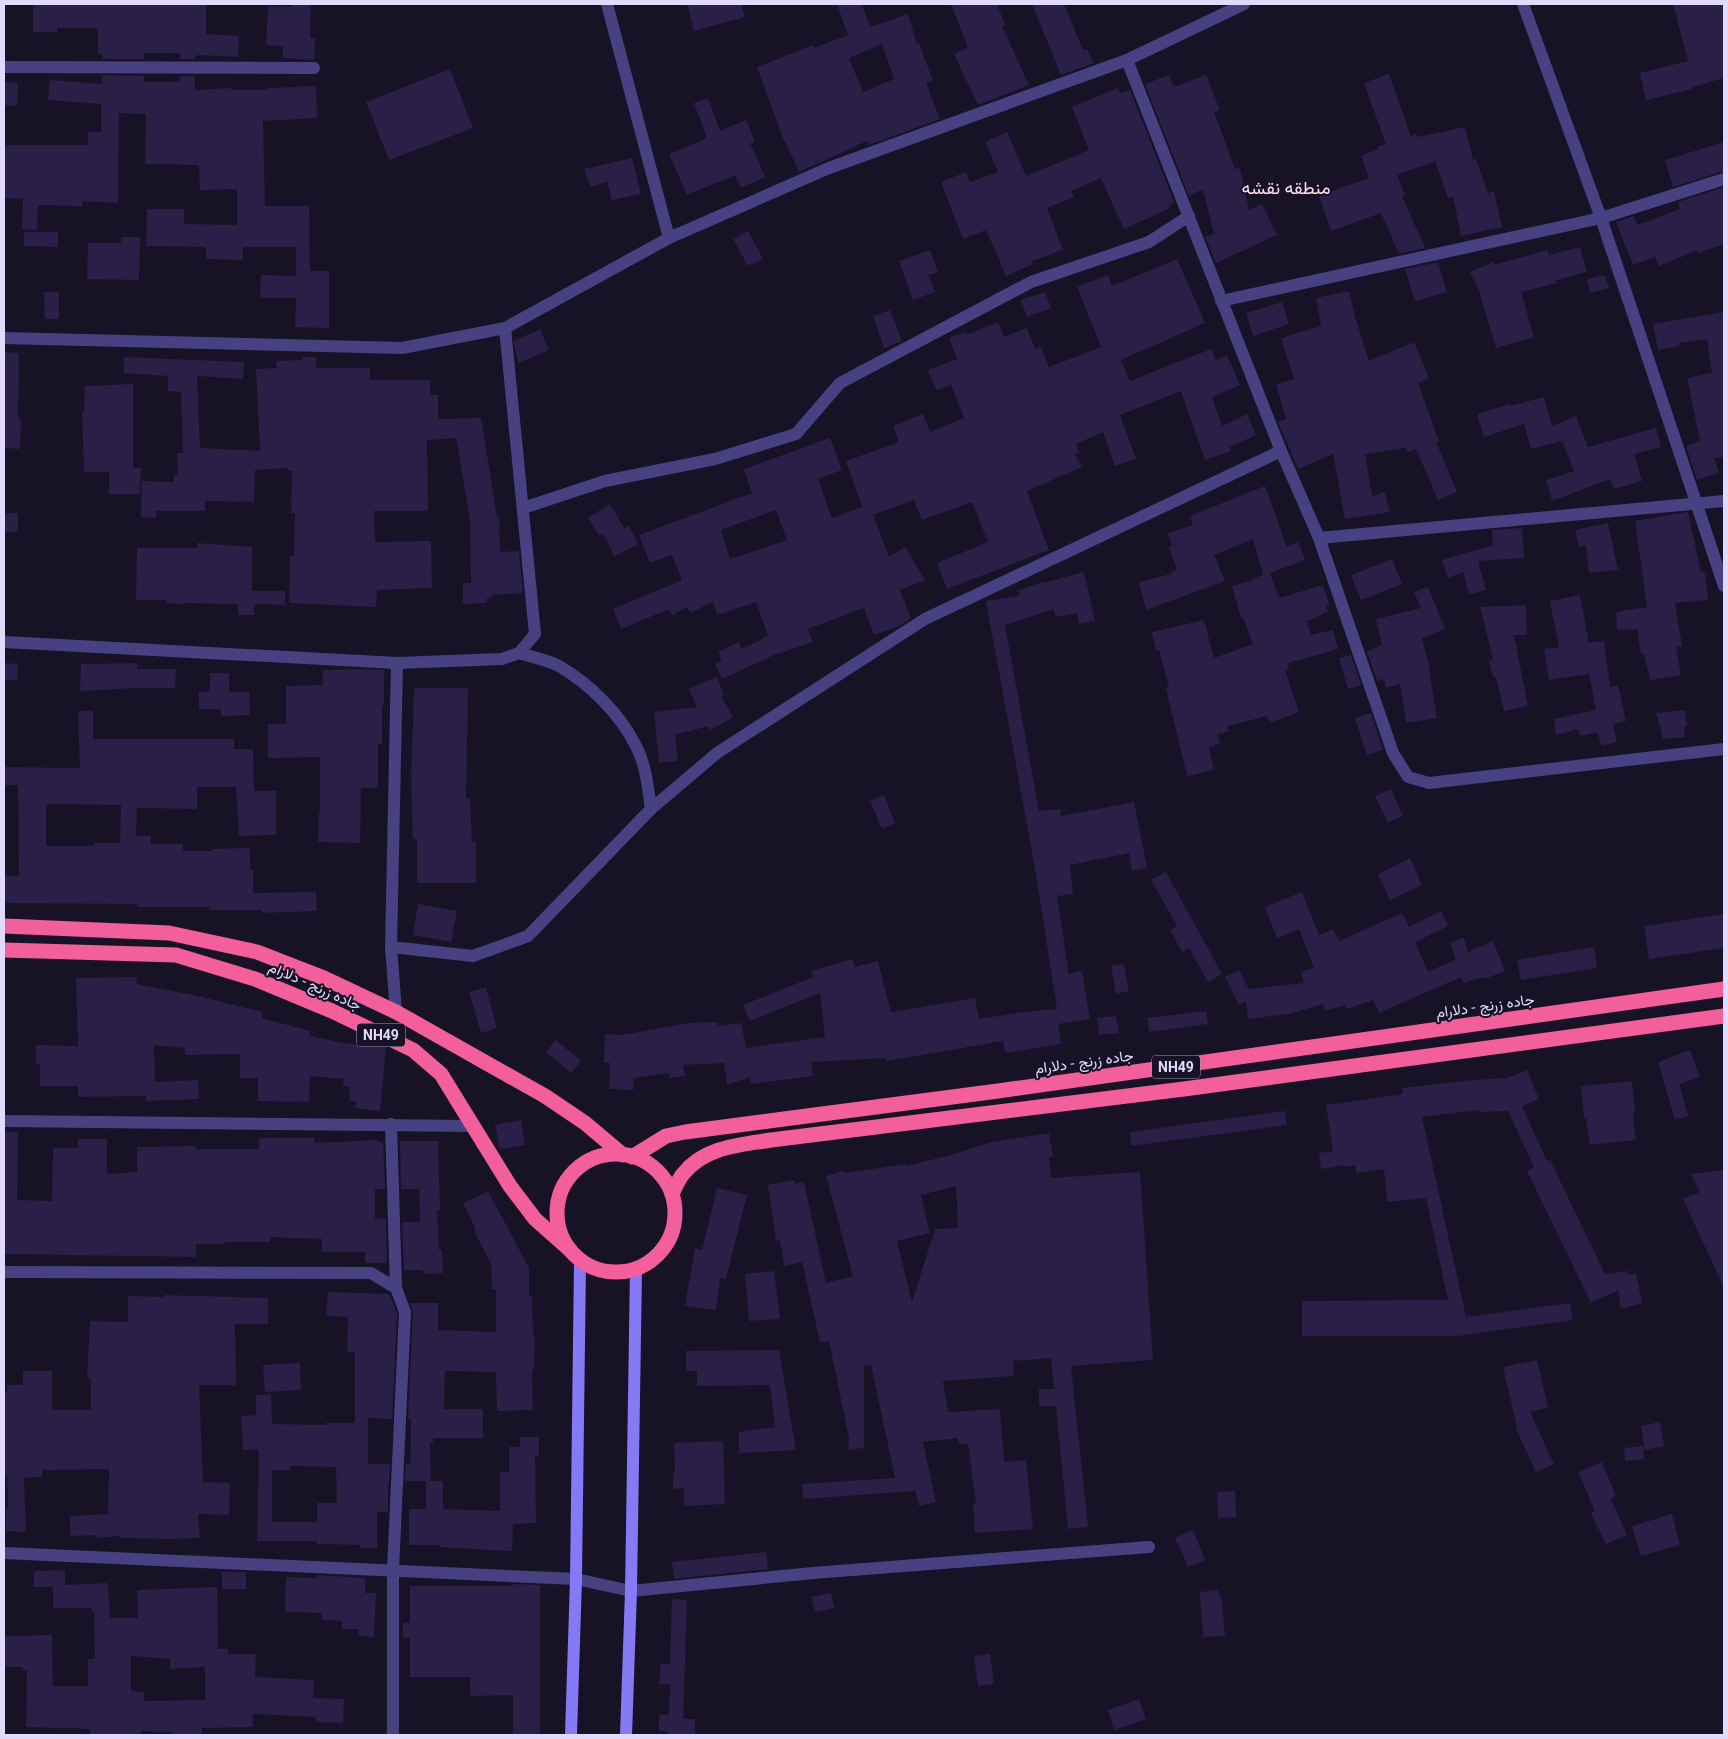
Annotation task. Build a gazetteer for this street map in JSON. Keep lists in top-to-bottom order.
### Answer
{
  "streets": {
    "highway": ["جاده زرنج - دلارام", "NH49"]
  },
  "crossings": [
    ["جاده زرنج - دلارام", "NH49"]
  ],
  "districts": ["منطقه نقشه"]
}
